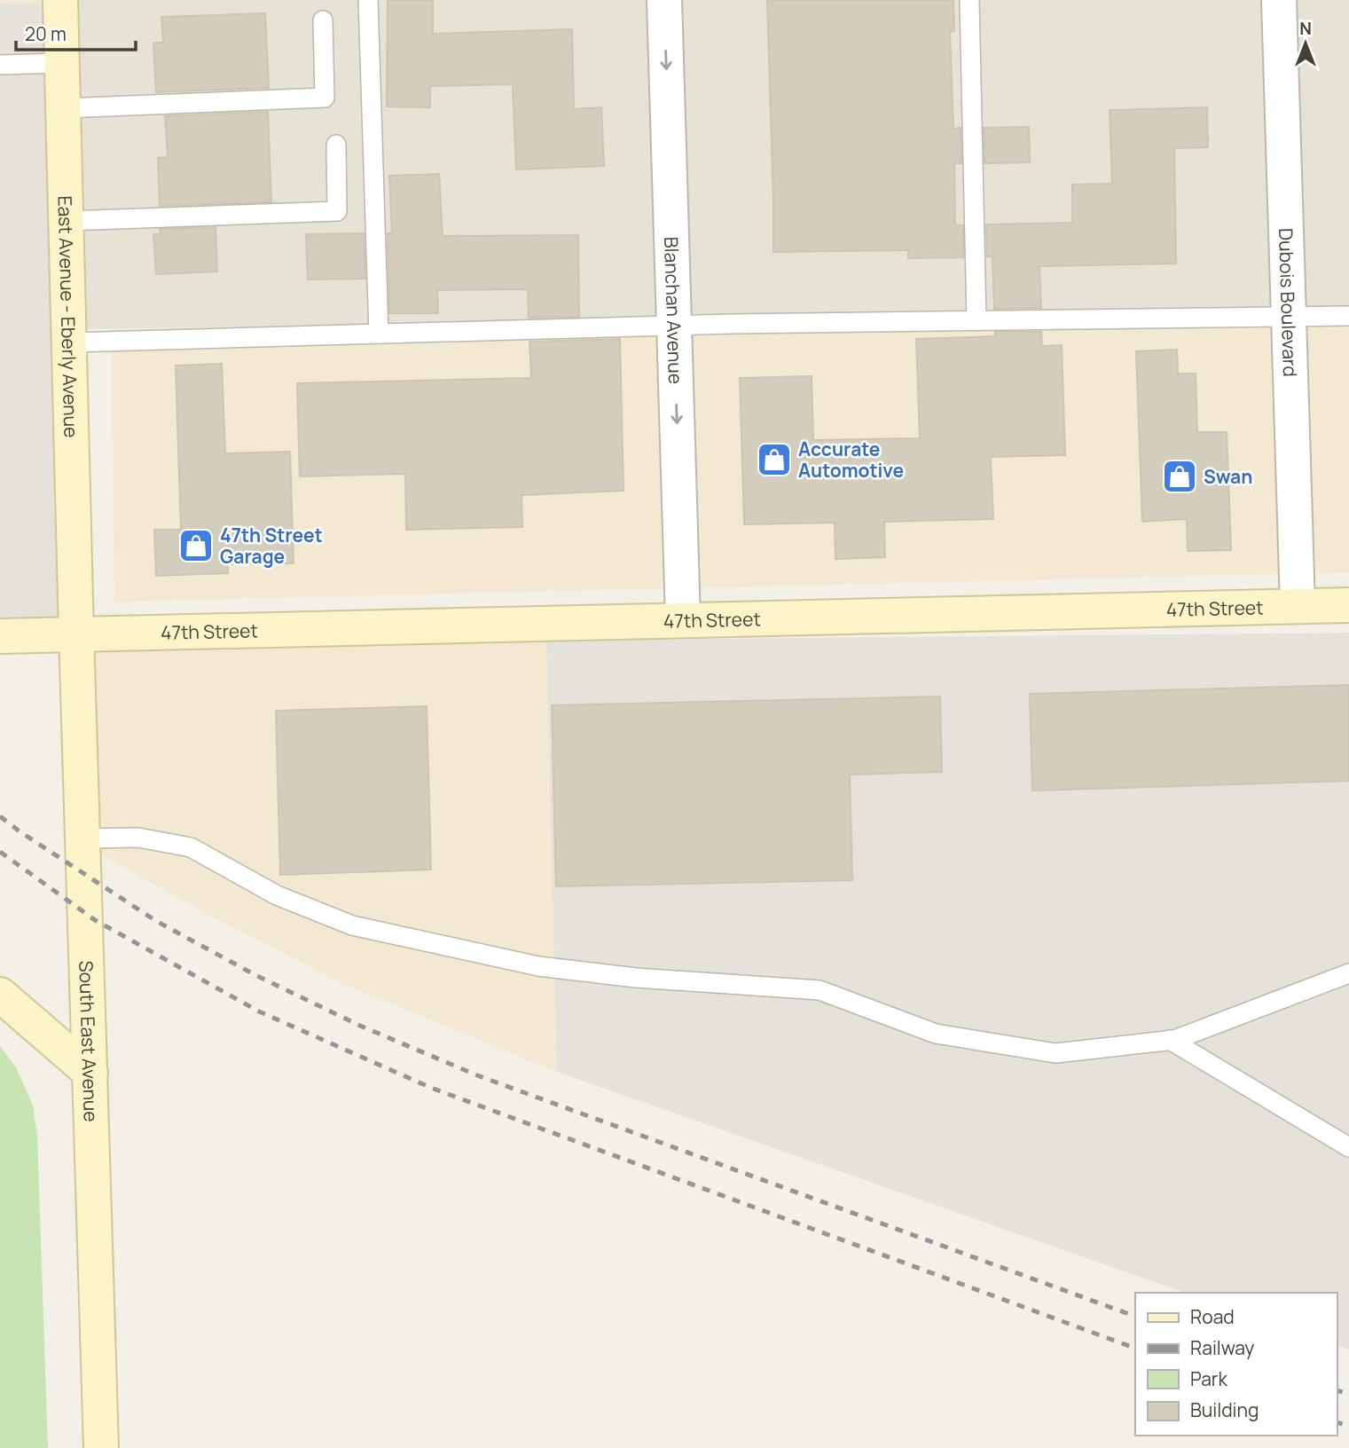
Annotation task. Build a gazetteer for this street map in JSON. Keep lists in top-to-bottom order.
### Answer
{
  "streets": {
    "main road": ["East Avenue - Eberly Avenue", "47th Street", "South East Avenue"],
    "street": ["Dubois Boulevard", "Blanchan Avenue"]
  },
  "crossings": [
    ["Dubois Boulevard", "47th Street"],
    ["Blanchan Avenue", "47th Street"],
    ["East Avenue - Eberly Avenue", "47th Street"],
    ["East Avenue - Eberly Avenue", "South East Avenue"],
    ["47th Street", "South East Avenue"]
  ],
  "one_way": ["Blanchan Avenue"],
  "places": {
    "shop": ["Accurate Automotive", "Swan", "47th Street Garage"]
  },
  "legend": [
    "Road",
    "Railway",
    "Park",
    "Building"
  ],
  "scale_bar": "20 m",
  "north": "top"
}
